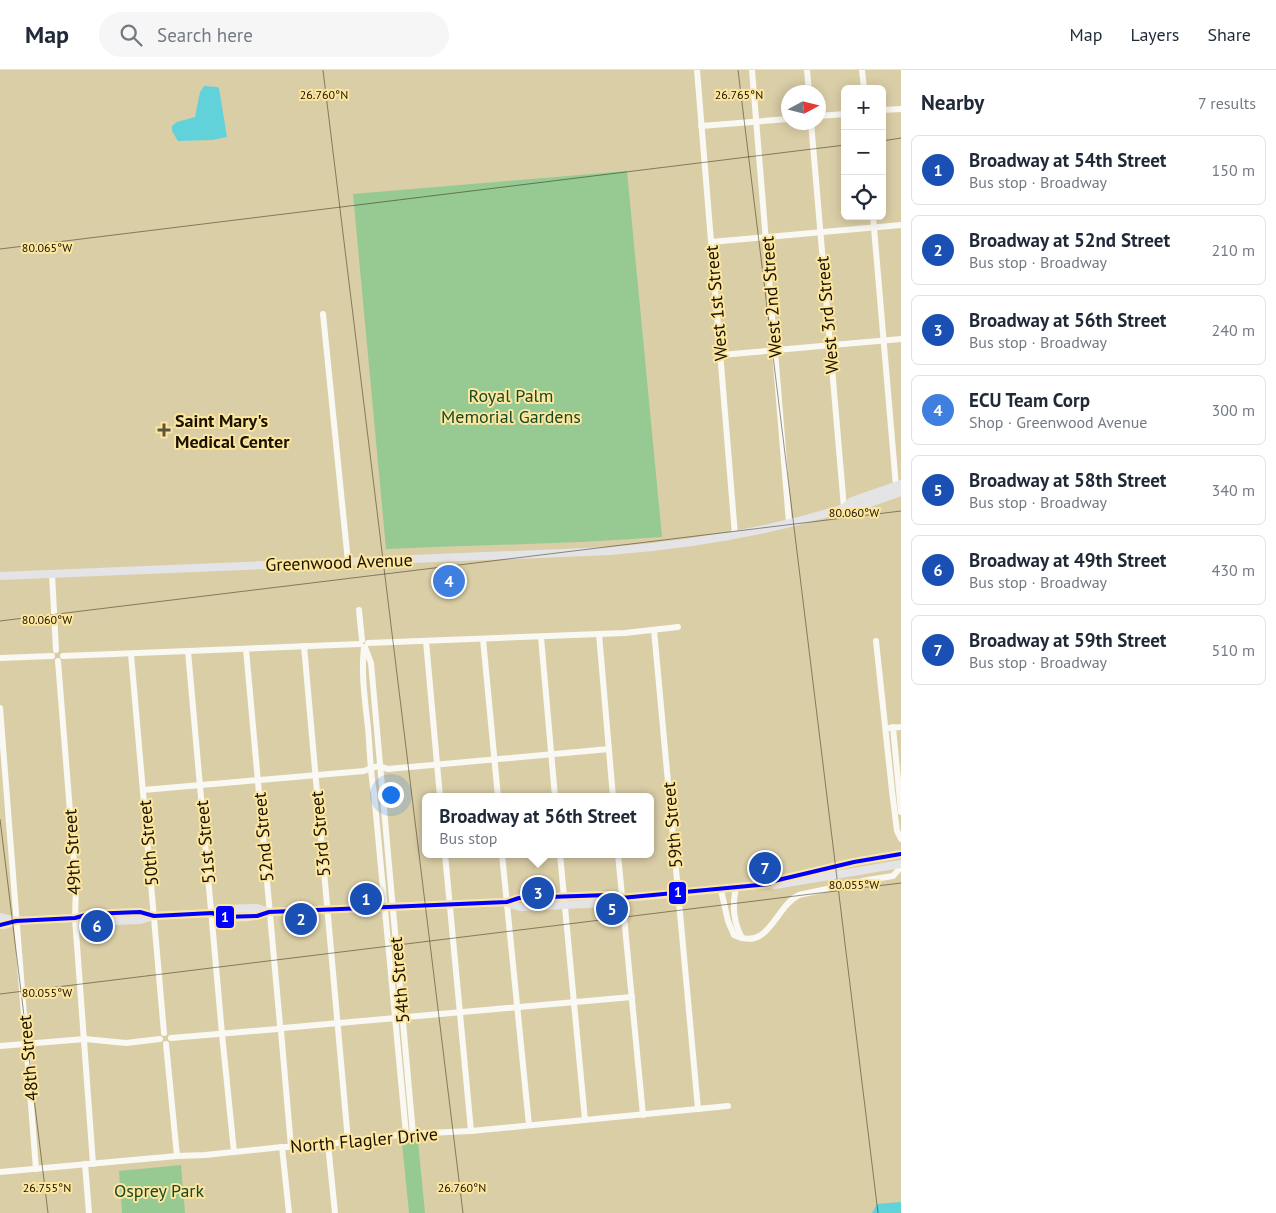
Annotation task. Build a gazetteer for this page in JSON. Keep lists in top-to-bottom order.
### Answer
{
  "streets": {
    "main road": ["Greenwood Avenue"],
    "street": [
      "West 2nd Street",
      "West 1st Street",
      "West 3rd Street",
      "59th Street",
      "53rd Street",
      "52nd Street",
      "51st Street",
      "50th Street",
      "49th Street",
      "54th Street",
      "48th Street",
      "North Flagler Drive"
    ]
  },
  "crossings": [
    ["West 2nd Street", "Greenwood Avenue"],
    ["West 1st Street", "Greenwood Avenue"],
    ["West 3rd Street", "Greenwood Avenue"],
    ["59th Street", "North Flagler Drive"],
    ["53rd Street", "North Flagler Drive"],
    ["52nd Street", "North Flagler Drive"],
    ["51st Street", "North Flagler Drive"],
    ["49th Street", "North Flagler Drive"],
    ["54th Street", "North Flagler Drive"],
    ["48th Street", "North Flagler Drive"]
  ],
  "parks": ["Royal Palm Memorial Gardens", "Osprey Park"],
  "places": {
    "health": ["Saint Mary's Medical Center"]
  },
  "lines": ["transit line 1"],
  "north": "right",
  "page": {
    "header": "Map",
    "search": "Search here",
    "nav": ["Map", "Layers", "Share"],
    "heading": ["Nearby", "7 results"],
    "map_buttons": ["+", "−"],
    "list": [
      {
        "mark": "1",
        "name": "Broadway at 54th Street",
        "note": "Bus stop · Broadway",
        "value": "150 m"
      },
      {
        "mark": "2",
        "name": "Broadway at 52nd Street",
        "note": "Bus stop · Broadway",
        "value": "210 m"
      },
      {
        "mark": "3",
        "name": "Broadway at 56th Street",
        "note": "Bus stop · Broadway",
        "value": "240 m"
      },
      {
        "mark": "4",
        "name": "ECU Team Corp",
        "note": "Shop · Greenwood Avenue",
        "value": "300 m"
      },
      {
        "mark": "5",
        "name": "Broadway at 58th Street",
        "note": "Bus stop · Broadway",
        "value": "340 m"
      },
      {
        "mark": "6",
        "name": "Broadway at 49th Street",
        "note": "Bus stop · Broadway",
        "value": "430 m"
      },
      {
        "mark": "7",
        "name": "Broadway at 59th Street",
        "note": "Bus stop · Broadway",
        "value": "510 m"
      }
    ],
    "pins": [
      "4",
      "7",
      "3",
      "1",
      "5",
      "2",
      "6"
    ],
    "popup": ["Broadway at 56th Street", "Bus stop"]
  },
  "coordinates": [
    "26.760°N",
    "26.765°N",
    "80.065°W",
    "80.060°W",
    "80.055°W",
    "26.755°N"
  ]
}
